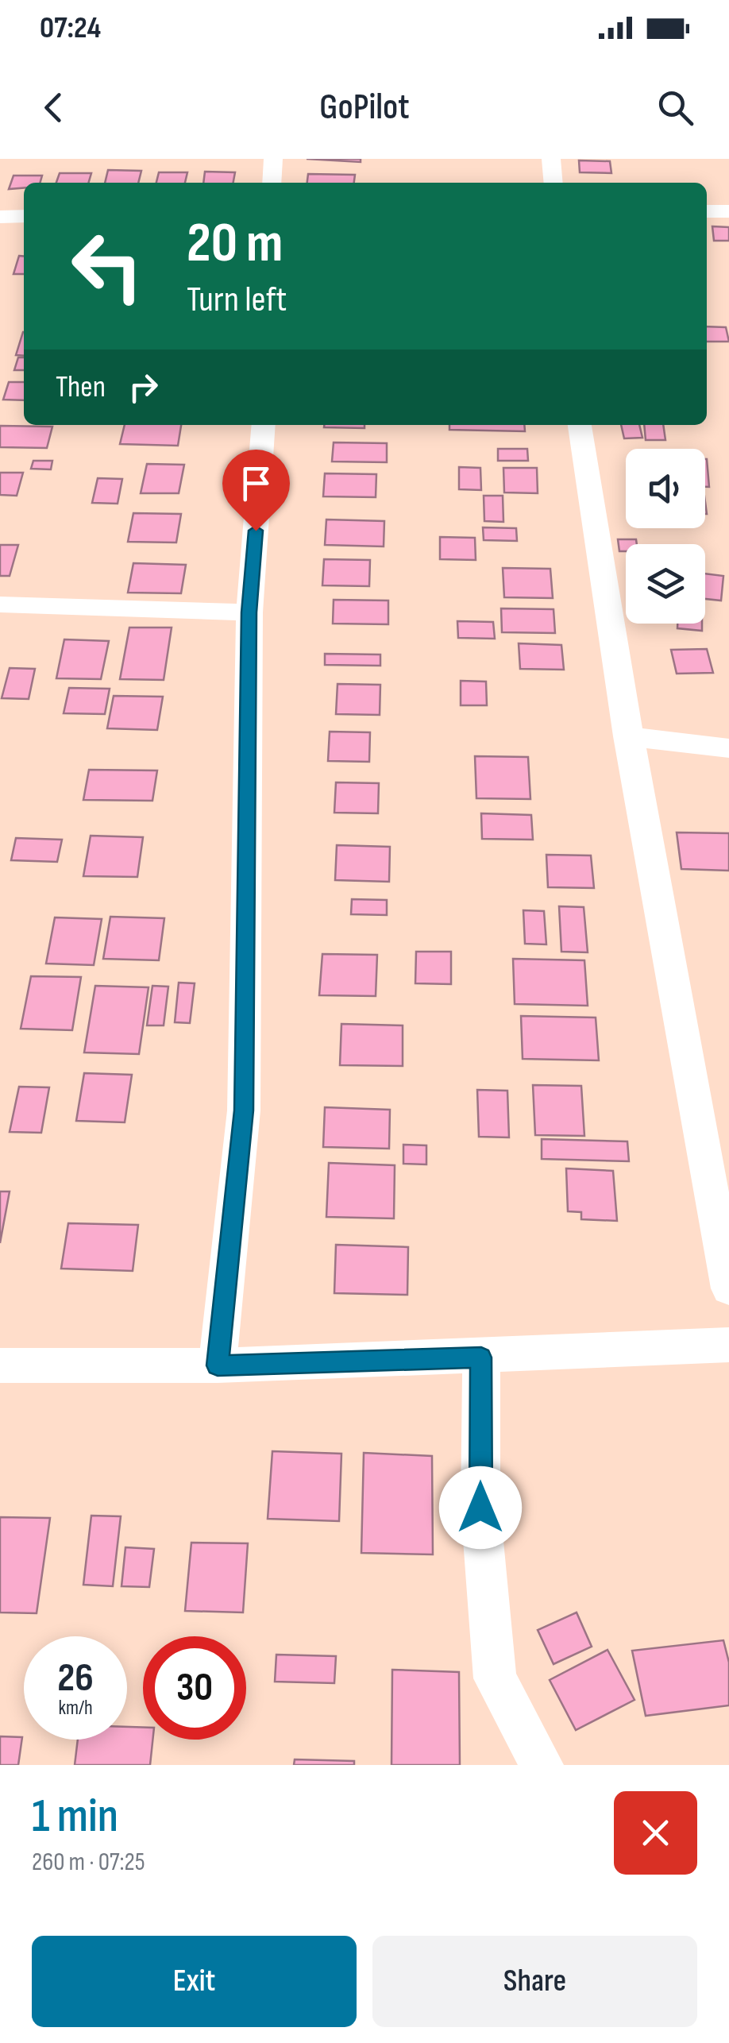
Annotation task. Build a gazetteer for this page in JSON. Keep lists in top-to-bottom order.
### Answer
{
  "page": {
    "status": "07:24",
    "header": "GoPilot",
    "turn": ["20 m", "Turn left"],
    "then": "Then",
    "speed": "26 km/h",
    "limit": "30",
    "heading": ["1 min", "260 m · 07:25"],
    "buttons": ["Exit", "Share"]
  }
}
